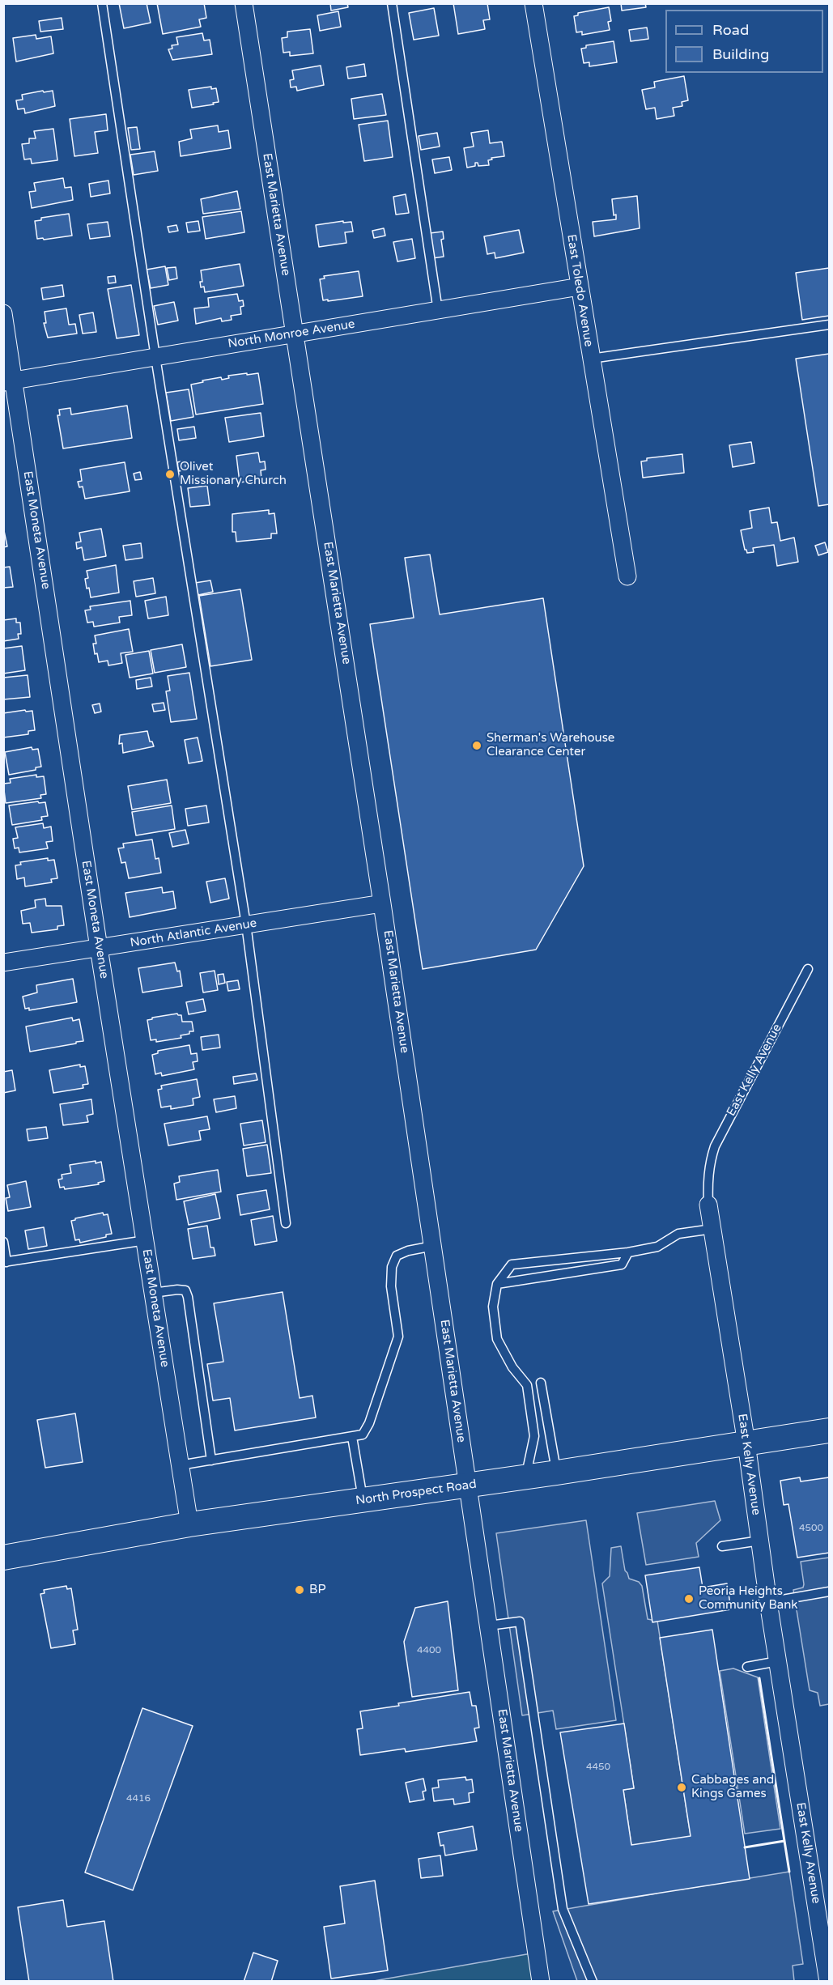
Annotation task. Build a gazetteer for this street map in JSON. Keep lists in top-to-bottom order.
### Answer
{
  "streets": {
    "main road": ["North Prospect Road"],
    "street": [
      "East Marietta Avenue",
      "East Toledo Avenue",
      "North Monroe Avenue",
      "East Moneta Avenue",
      "North Atlantic Avenue",
      "East Kelly Avenue"
    ]
  },
  "crossings": [
    ["East Marietta Avenue", "North Monroe Avenue"],
    ["East Marietta Avenue", "North Atlantic Avenue"],
    ["East Marietta Avenue", "North Prospect Road"],
    ["East Toledo Avenue", "North Monroe Avenue"],
    ["North Monroe Avenue", "East Moneta Avenue"],
    ["East Moneta Avenue", "North Atlantic Avenue"],
    ["East Moneta Avenue", "North Prospect Road"],
    ["East Kelly Avenue", "North Prospect Road"]
  ],
  "places": [
    "Olivet Missionary Church",
    "Sherman's Warehouse Clearance Center",
    "BP",
    "Peoria Heights Community Bank",
    "Cabbages and Kings Games"
  ],
  "house_numbers": [
    "4500",
    "4400",
    "4450",
    "4416"
  ],
  "legend": ["Road", "Building"]
}
